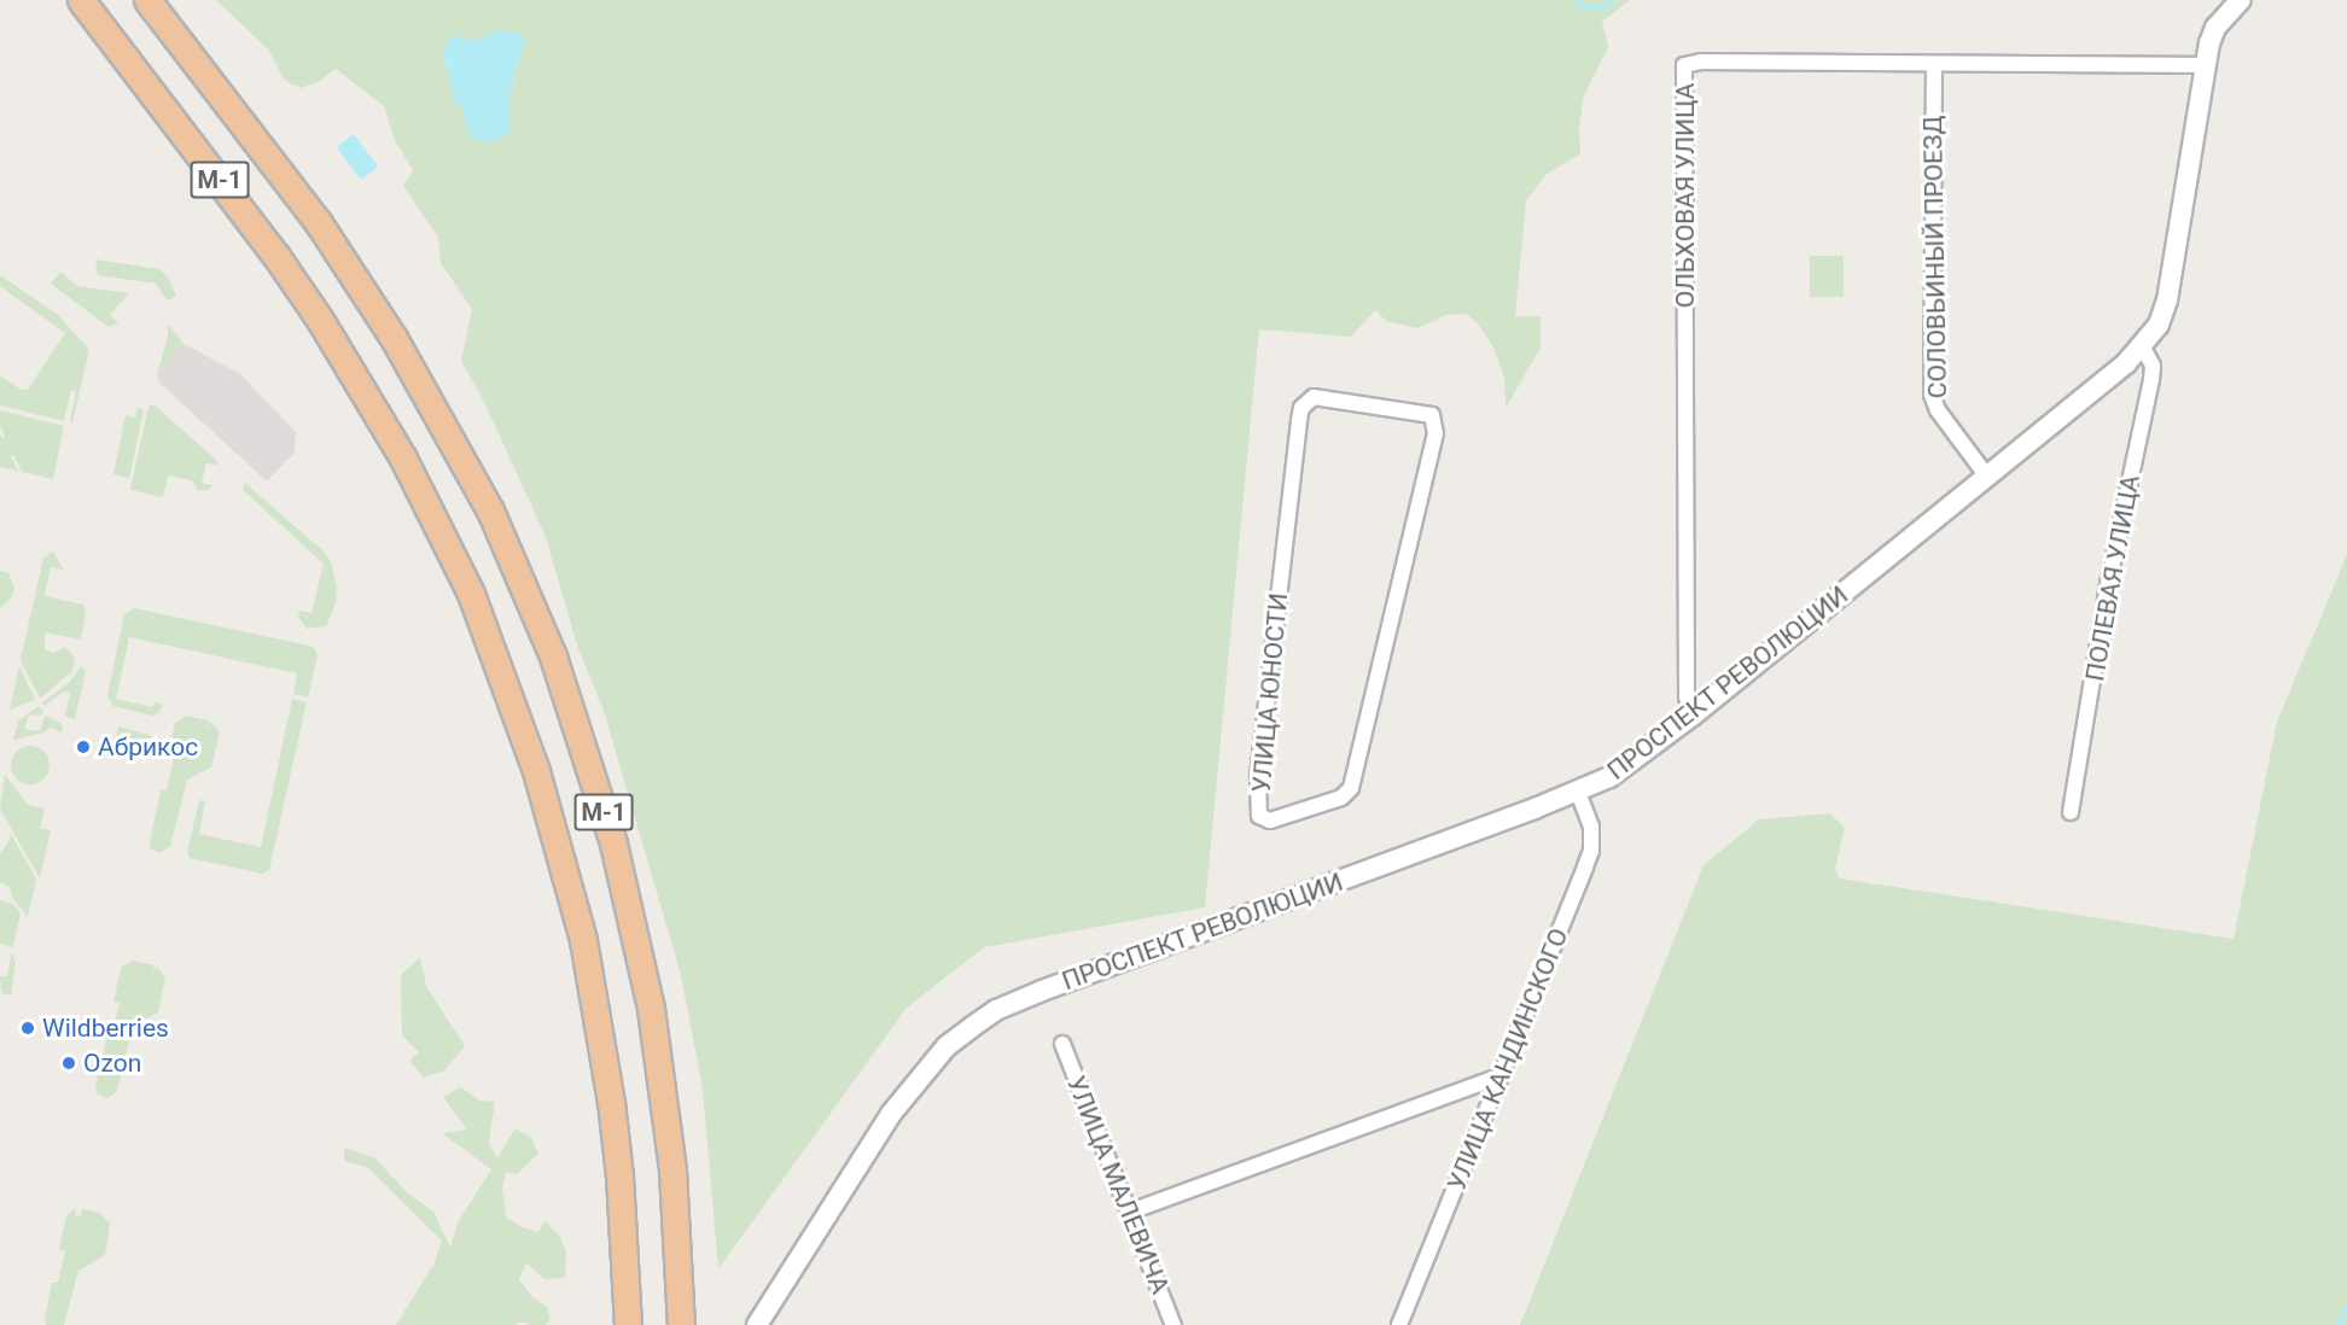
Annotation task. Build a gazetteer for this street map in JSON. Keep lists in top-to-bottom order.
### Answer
{
  "streets": {
    "highway": ["М-1"],
    "street": [
      "ОЛЬХОВАЯ УЛИЦА",
      "СОЛОВЬИНЫЙ ПРОЕЗД",
      "ПОЛЕВАЯ УЛИЦА",
      "ПРОСПЕКТ РЕВОЛЮЦИИ",
      "УЛИЦА ЮНОСТИ",
      "УЛИЦА КАНДИНСКОГО",
      "УЛИЦА МАЛЕВИЧА"
    ]
  },
  "crossings": [
    ["ОЛЬХОВАЯ УЛИЦА", "СОЛОВЬИНЫЙ ПРОЕЗД"],
    ["ОЛЬХОВАЯ УЛИЦА", "ПРОСПЕКТ РЕВОЛЮЦИИ"],
    ["СОЛОВЬИНЫЙ ПРОЕЗД", "ПРОСПЕКТ РЕВОЛЮЦИИ"],
    ["ПОЛЕВАЯ УЛИЦА", "ПРОСПЕКТ РЕВОЛЮЦИИ"],
    ["ПРОСПЕКТ РЕВОЛЮЦИИ", "УЛИЦА КАНДИНСКОГО"]
  ],
  "places": ["Абрикос", "Wildberries", "Ozon"]
}
